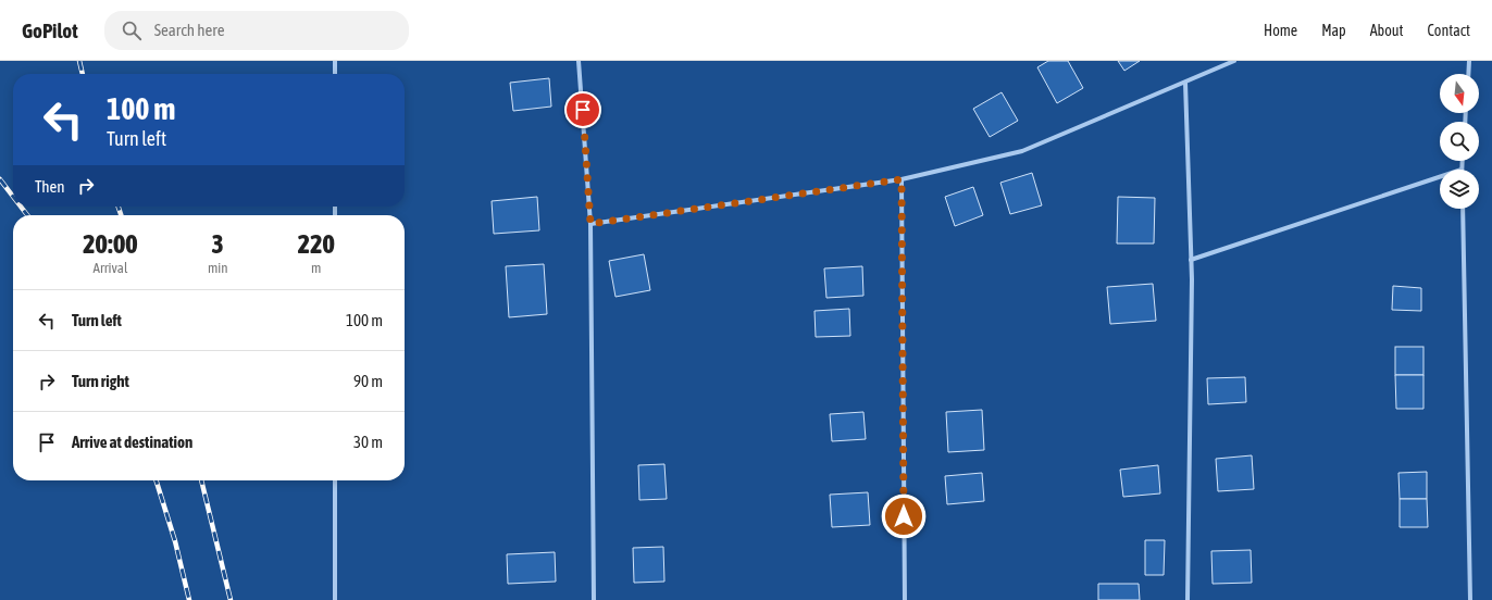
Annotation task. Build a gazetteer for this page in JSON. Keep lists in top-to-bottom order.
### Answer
{
  "north": "bottom",
  "page": {
    "header": "GoPilot",
    "search": "Search here",
    "nav": [
      "Home",
      "Map",
      "About",
      "Contact"
    ],
    "turn": ["100 m", "Turn left"],
    "then": "Then",
    "eta": [
      "20:00",
      "Arrival",
      "3",
      "min",
      "220",
      "m"
    ],
    "list": [
      {
        "name": "Turn left",
        "value": "100 m"
      },
      {
        "name": "Turn right",
        "value": "90 m"
      },
      {
        "name": "Arrive at destination",
        "value": "30 m"
      }
    ]
  }
}
